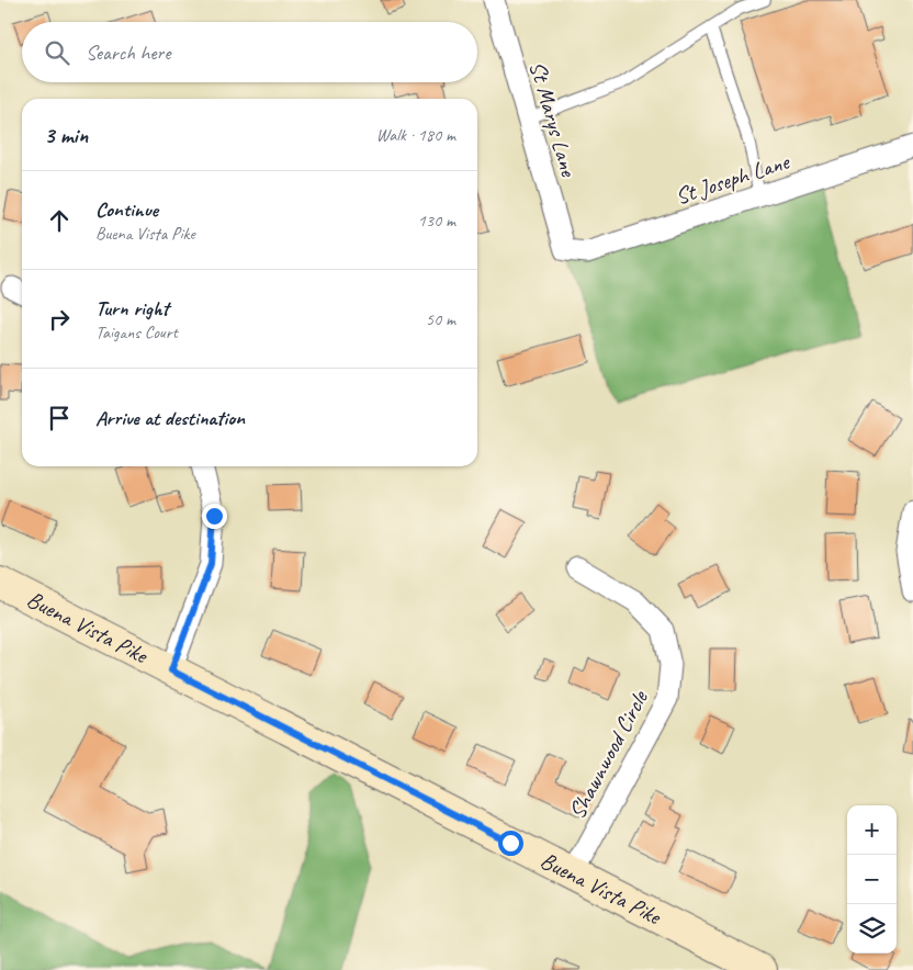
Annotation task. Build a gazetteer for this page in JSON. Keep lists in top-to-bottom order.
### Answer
{
  "streets": {
    "main road": ["Buena Vista Pike"],
    "street": ["St Marys Lane", "St Joseph Lane", "Shawnwood Circle"]
  },
  "crossings": [
    ["St Marys Lane", "St Joseph Lane"],
    ["Buena Vista Pike", "Shawnwood Circle"]
  ],
  "page": {
    "search": "Search here",
    "heading": ["3 min", "Walk · 180 m"],
    "list": [
      ["Continue", "Buena Vista Pike", "130 m"],
      ["Turn right", "Taigans Court", "50 m"],
      "Arrive at destination"
    ],
    "map_buttons": ["+", "−"]
  }
}
